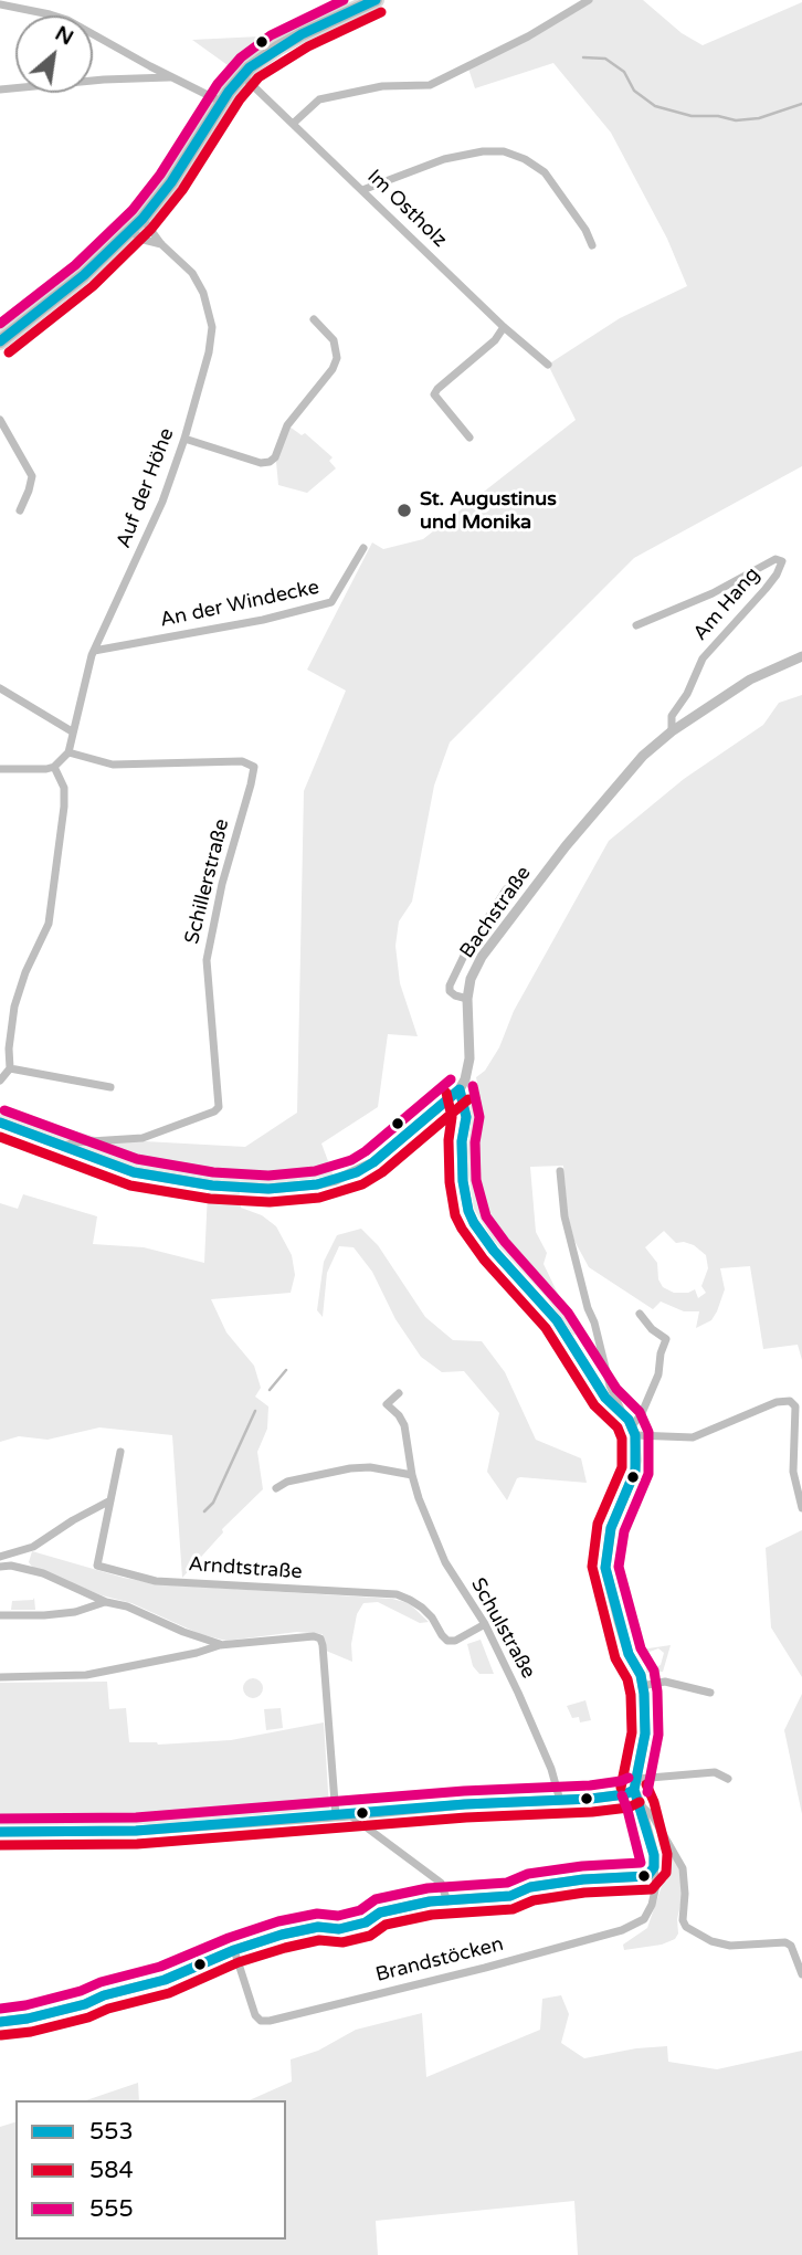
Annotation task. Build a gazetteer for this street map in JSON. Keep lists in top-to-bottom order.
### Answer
{
  "streets": {
    "street": [
      "Im Ostholz",
      "Auf der Höhe",
      "An der Windecke",
      "Am Hang",
      "Schillerstraße",
      "Bachstraße",
      "Arndtstraße",
      "Schulstraße",
      "Brandstöcken"
    ]
  },
  "crossings": [
    ["Auf der Höhe", "An der Windecke"],
    ["Auf der Höhe", "Schillerstraße"],
    ["Am Hang", "Bachstraße"],
    ["Arndtstraße", "Schulstraße"]
  ],
  "places": ["St. Augustinus und Monika"],
  "lines": ["transit line 553", "transit line 555", "transit line 584"],
  "legend": ["553", "584", "555"],
  "north": "top right"
}
